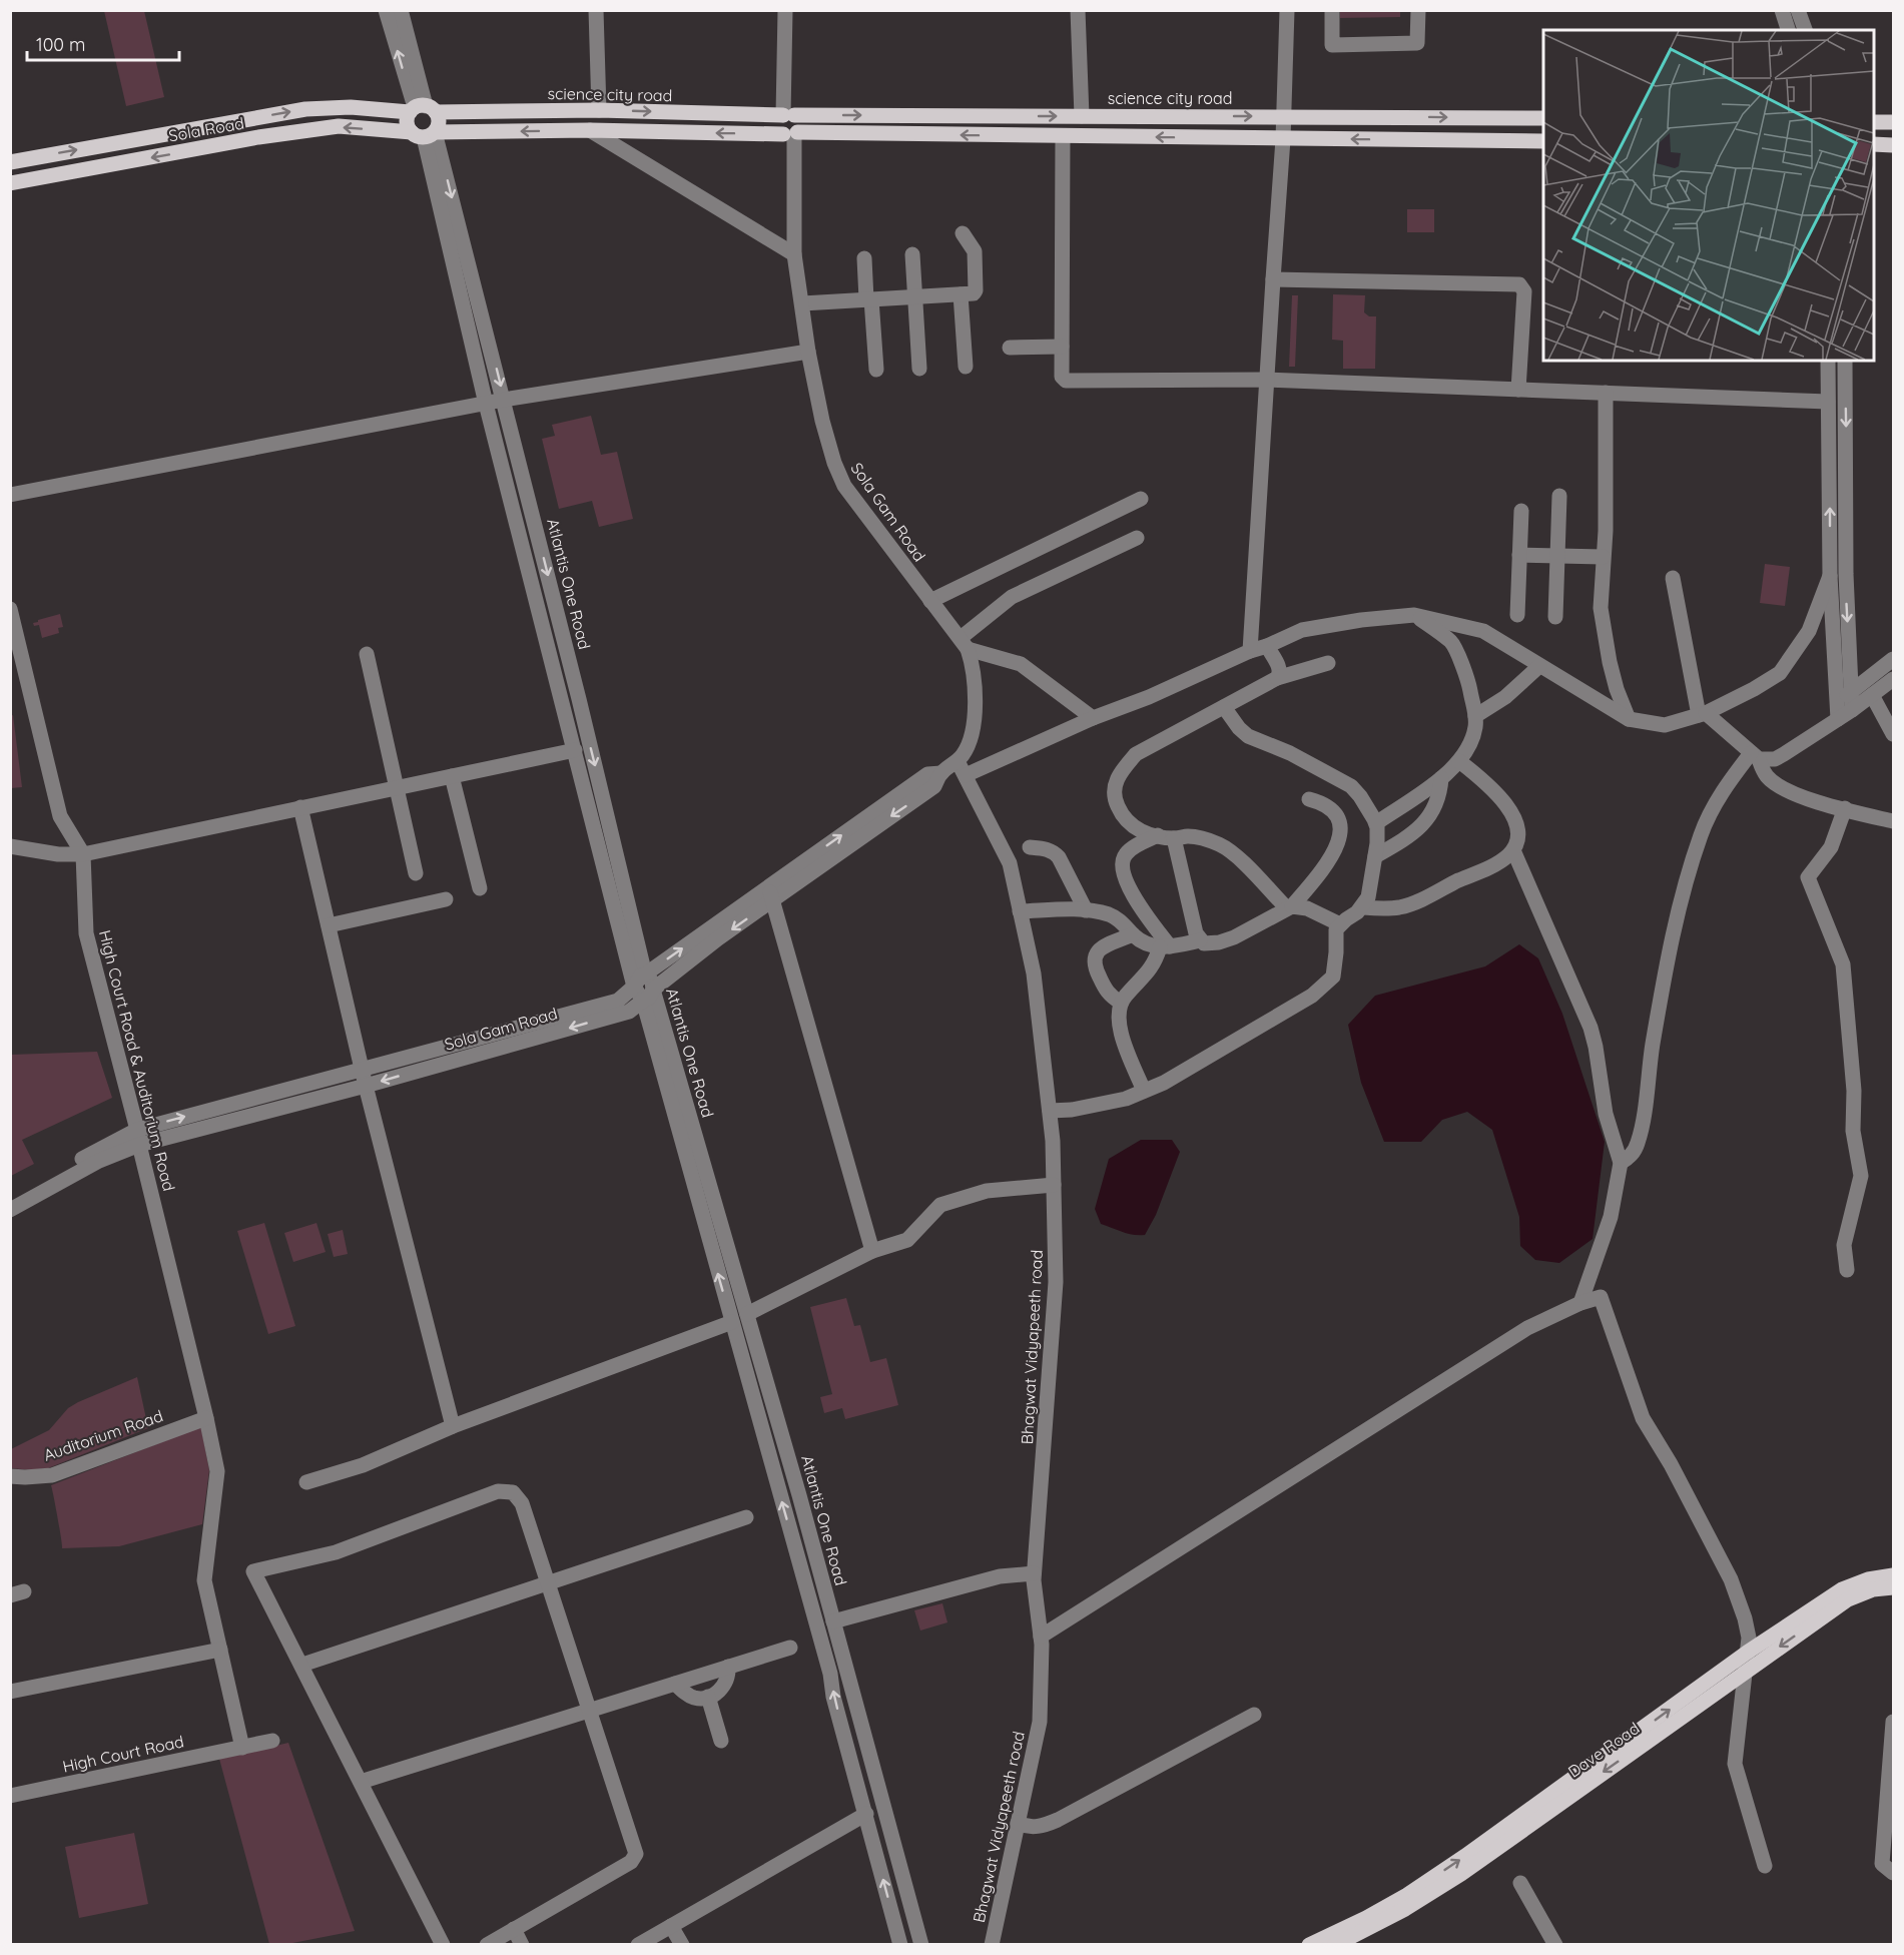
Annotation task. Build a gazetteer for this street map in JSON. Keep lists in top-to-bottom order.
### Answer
{
  "streets": {
    "main road": ["science city road", "Sola Road", "Dave Road"],
    "street": [
      "Sola Gam Road",
      "Atlantis One Road",
      "High Court Road & Auditorium Road",
      "Bhagwat Vidyapeeth road",
      "Auditorium Road",
      "High Court Road"
    ]
  },
  "crossings": [
    ["science city road", "Sola Road"],
    ["Sola Road", "Sola Gam Road"],
    ["Sola Road", "Atlantis One Road"],
    ["Sola Gam Road", "Atlantis One Road"],
    ["Sola Gam Road", "High Court Road & Auditorium Road"],
    ["Sola Gam Road", "Bhagwat Vidyapeeth road"],
    ["High Court Road & Auditorium Road", "Auditorium Road"]
  ],
  "one_way": ["science city road"],
  "scale_bar": "100 m"
}
